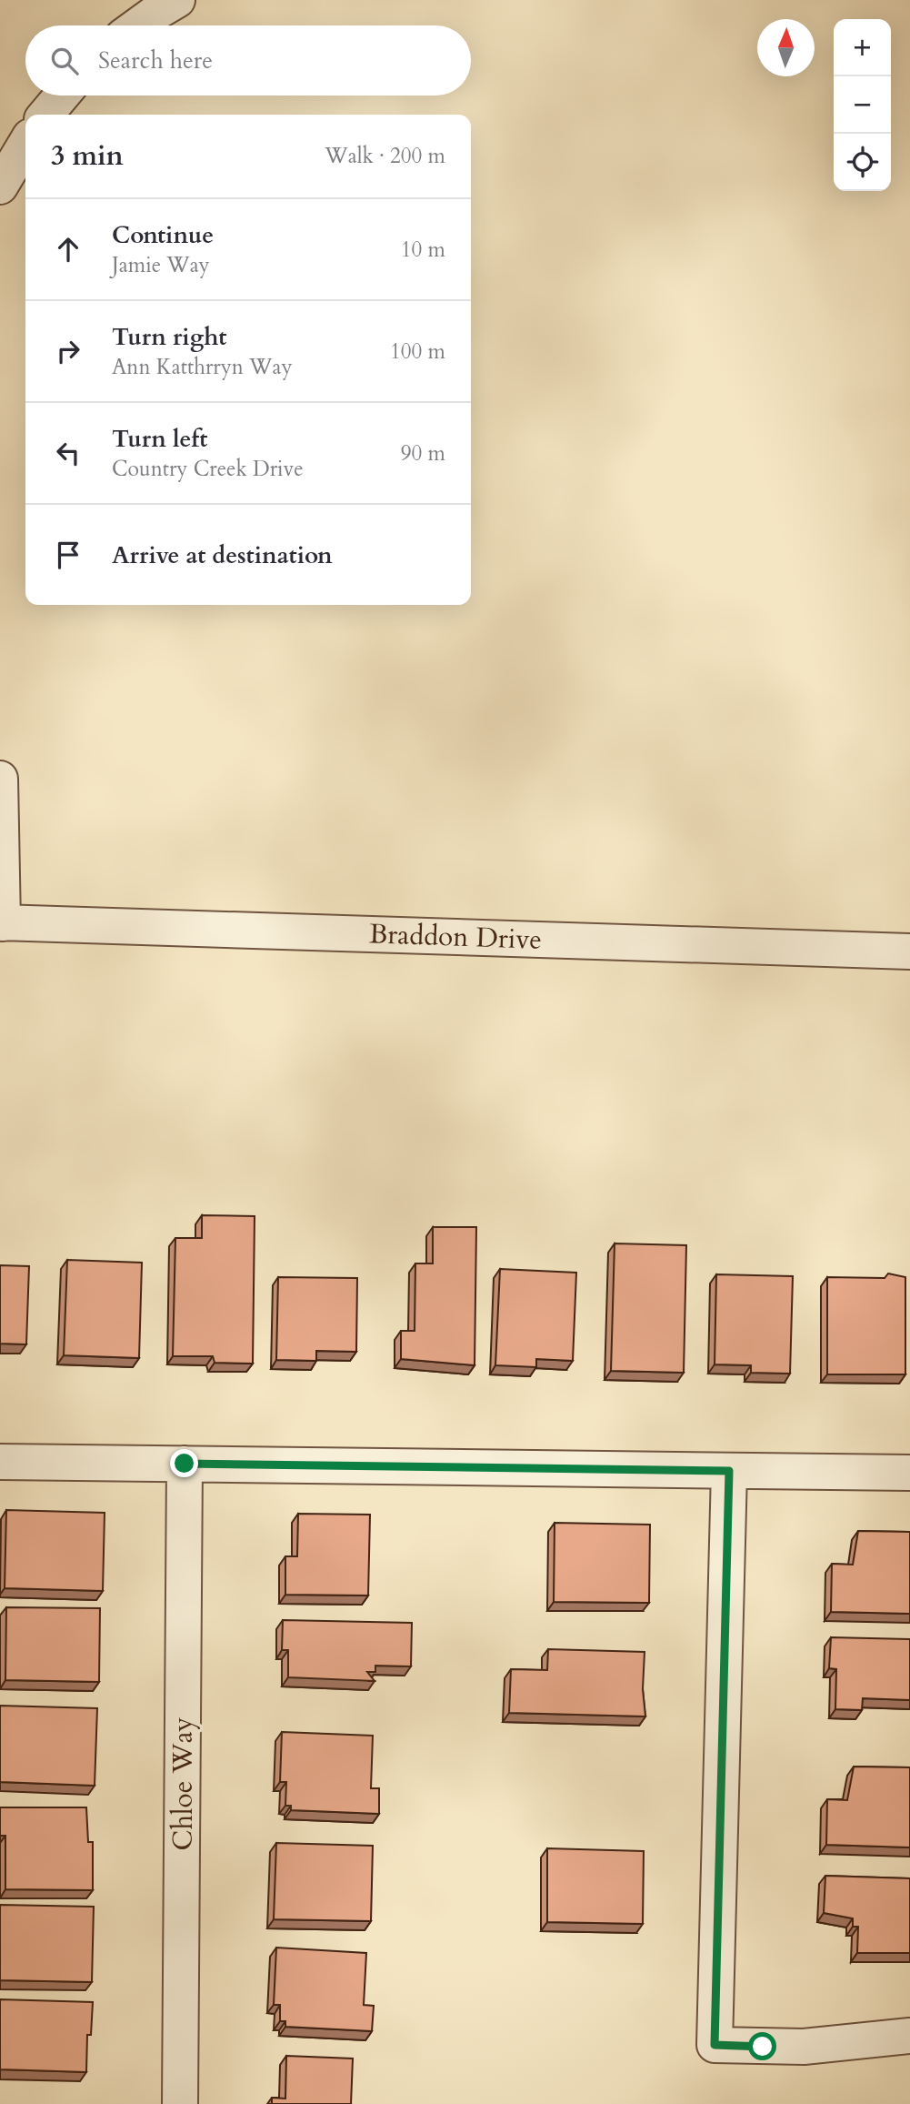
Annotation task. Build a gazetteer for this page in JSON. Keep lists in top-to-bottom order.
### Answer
{
  "streets": {
    "street": ["Braddon Drive", "Chloe Way"]
  },
  "north": "top",
  "page": {
    "map_buttons": ["+", "−"],
    "search": "Search here",
    "heading": ["3 min", "Walk · 200 m"],
    "list": [
      ["Continue", "Jamie Way", "10 m"],
      ["Turn right", "Ann Katthrryn Way", "100 m"],
      ["Turn left", "Country Creek Drive", "90 m"],
      "Arrive at destination"
    ]
  }
}
